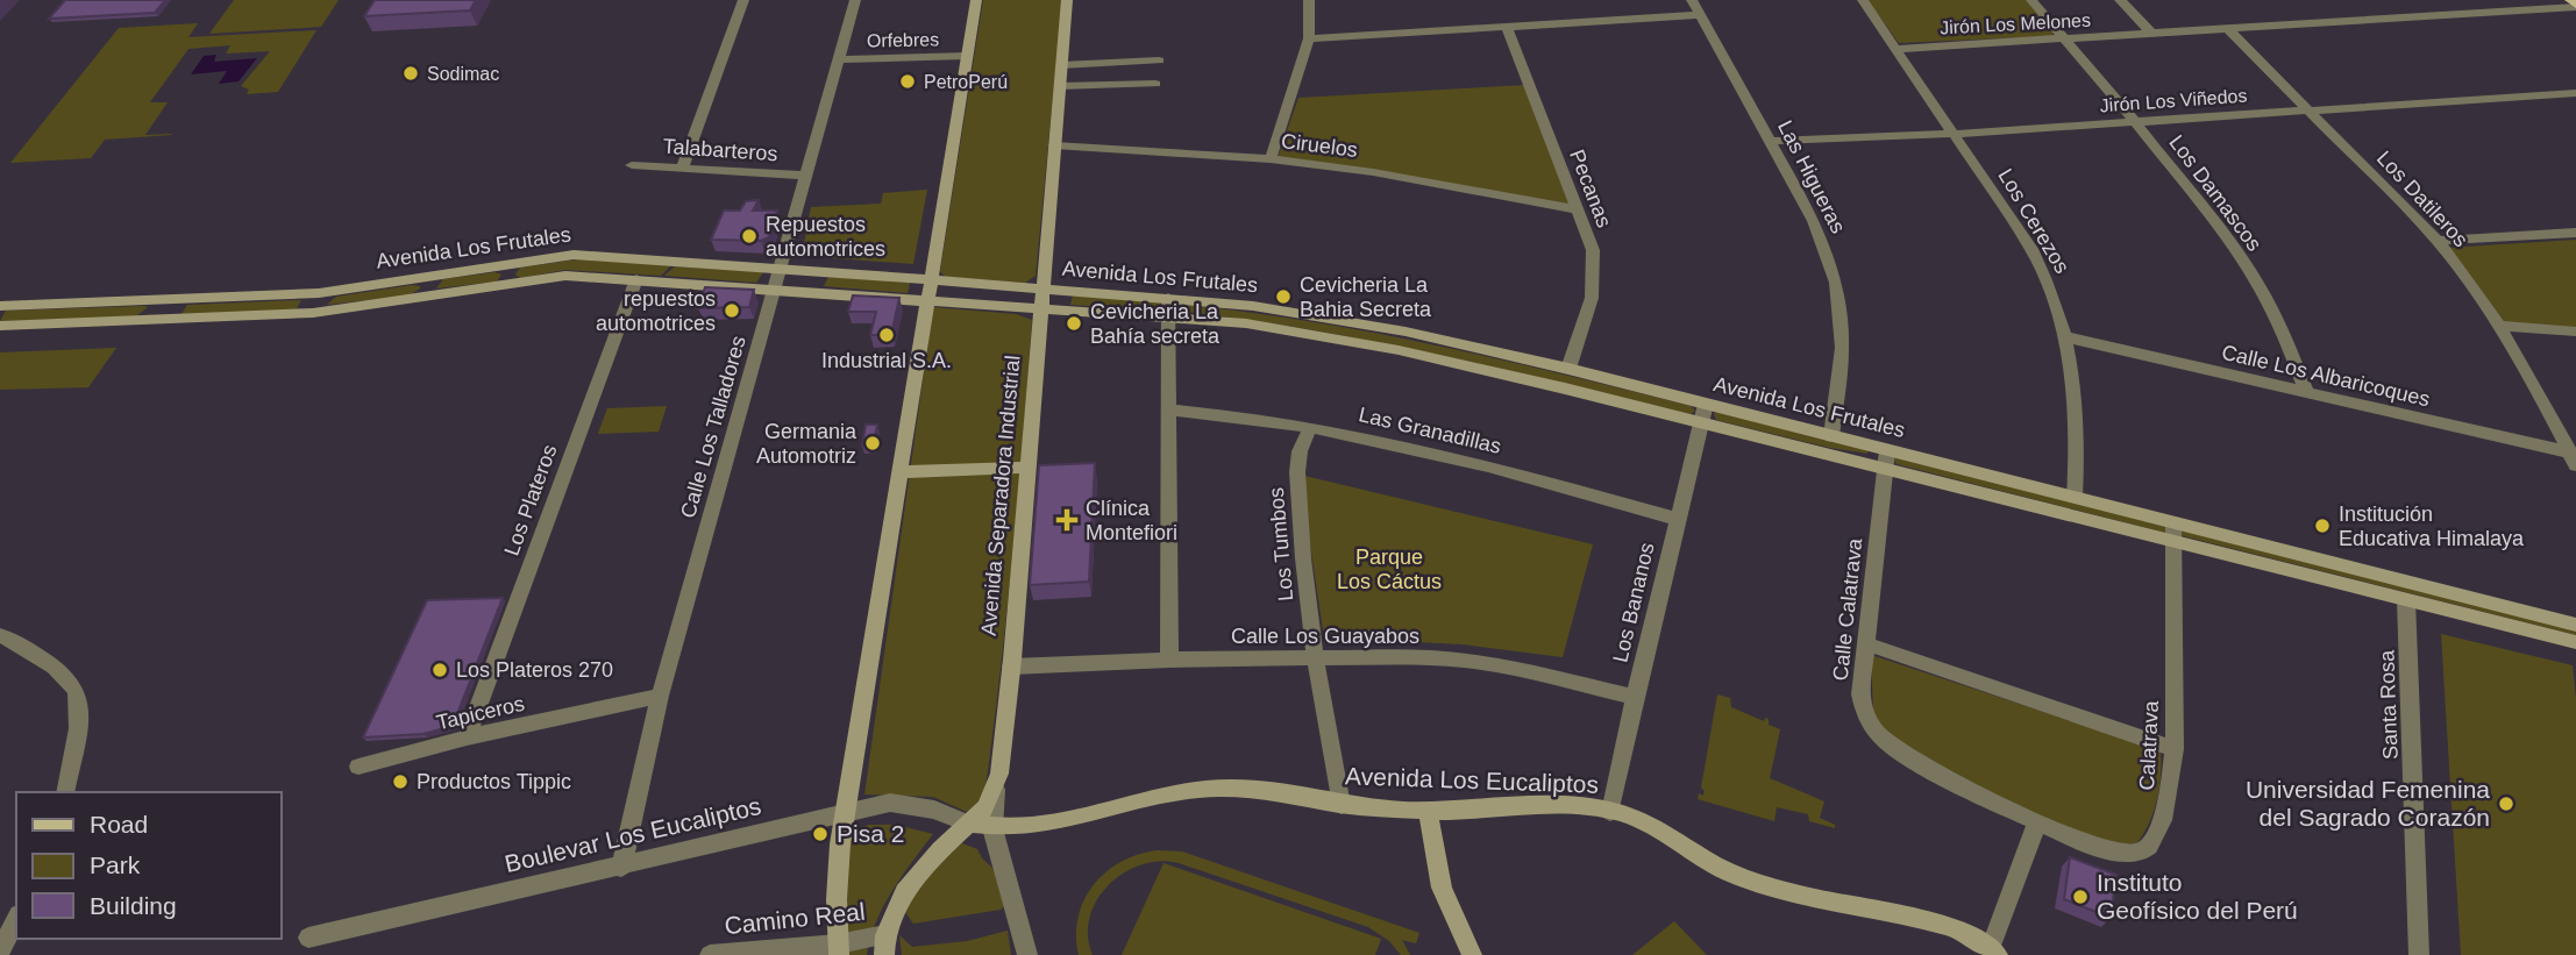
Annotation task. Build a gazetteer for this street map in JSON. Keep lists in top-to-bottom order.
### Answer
{
  "streets": {
    "main road": ["Avenida Los Frutales", "Avenida Separadora Industrial", "Avenida Los Eucaliptos"],
    "street": [
      "Jirón Los Melones",
      "Orfebres",
      "Jirón Los Viñedos",
      "Ciruelos",
      "Talabarteros",
      "Las Higueras",
      "Pecanas",
      "Los Damascos",
      "Los Datileros",
      "Los Cerezos",
      "Calle Los Albaricoques",
      "Calle Los Talladores",
      "Las Granadillas",
      "Los Plateros",
      "Los Tumbos",
      "Los Bananos",
      "Calle Calatrava",
      "Calle Los Guayabos",
      "Santa Rosa",
      "Tapiceros",
      "Calatrava",
      "Boulevar Los Eucaliptos",
      "Camino Real"
    ]
  },
  "crossings": [
    ["Jirón Los Melones", "Los Damascos"],
    ["Jirón Los Melones", "Los Datileros"],
    ["Jirón Los Melones", "Los Cerezos"],
    ["Orfebres", "Calle Los Talladores"],
    ["Jirón Los Viñedos", "Las Higueras"],
    ["Jirón Los Viñedos", "Los Damascos"],
    ["Jirón Los Viñedos", "Los Datileros"],
    ["Jirón Los Viñedos", "Los Cerezos"],
    ["Ciruelos", "Pecanas"],
    ["Ciruelos", "Avenida Separadora Industrial"],
    ["Talabarteros", "Calle Los Talladores"],
    ["Las Higueras", "Avenida Los Frutales"],
    ["Pecanas", "Avenida Los Frutales"],
    ["Los Damascos", "Calle Los Albaricoques"],
    ["Los Datileros", "Calle Los Albaricoques"],
    ["Los Cerezos", "Avenida Los Frutales"],
    ["Los Cerezos", "Calle Los Albaricoques"],
    ["Avenida Los Frutales", "Calle Los Talladores"],
    ["Avenida Los Frutales", "Avenida Separadora Industrial"],
    ["Avenida Los Frutales", "Los Plateros"],
    ["Avenida Los Frutales", "Los Bananos"],
    ["Avenida Los Frutales", "Calle Calatrava"],
    ["Avenida Los Frutales", "Santa Rosa"],
    ["Avenida Los Frutales", "Calatrava"],
    ["Calle Los Talladores", "Tapiceros"],
    ["Calle Los Talladores", "Boulevar Los Eucaliptos"],
    ["Las Granadillas", "Los Tumbos"],
    ["Las Granadillas", "Los Bananos"],
    ["Avenida Separadora Industrial", "Calle Los Guayabos"],
    ["Los Plateros", "Tapiceros"],
    ["Los Tumbos", "Calle Los Guayabos"],
    ["Los Tumbos", "Avenida Los Eucaliptos"],
    ["Los Bananos", "Calle Los Guayabos"],
    ["Los Bananos", "Avenida Los Eucaliptos"],
    ["Calle Calatrava", "Calatrava"],
    ["Avenida Los Eucaliptos", "Boulevar Los Eucaliptos"]
  ],
  "parks": ["Parque Los Cáctus"],
  "places": {
    "other": [
      "Sodimac",
      "PetroPerú",
      "Repuestos automotrices",
      "Cevicheria La Bahia Secreta",
      "repuestos automotrices",
      "Cevicheria La Bahía secreta",
      "Industrial S.A.",
      "Germania Automotriz",
      "Institución Educativa Himalaya",
      "Los Plateros 270",
      "Productos Tippic",
      "Universidad Femenina del Sagrado Corazón",
      "Pisa 2",
      "Instituto Geofísico del Perú"
    ],
    "health": ["Clínica Montefiori"]
  },
  "legend": ["Road", "Park", "Building"]
}
